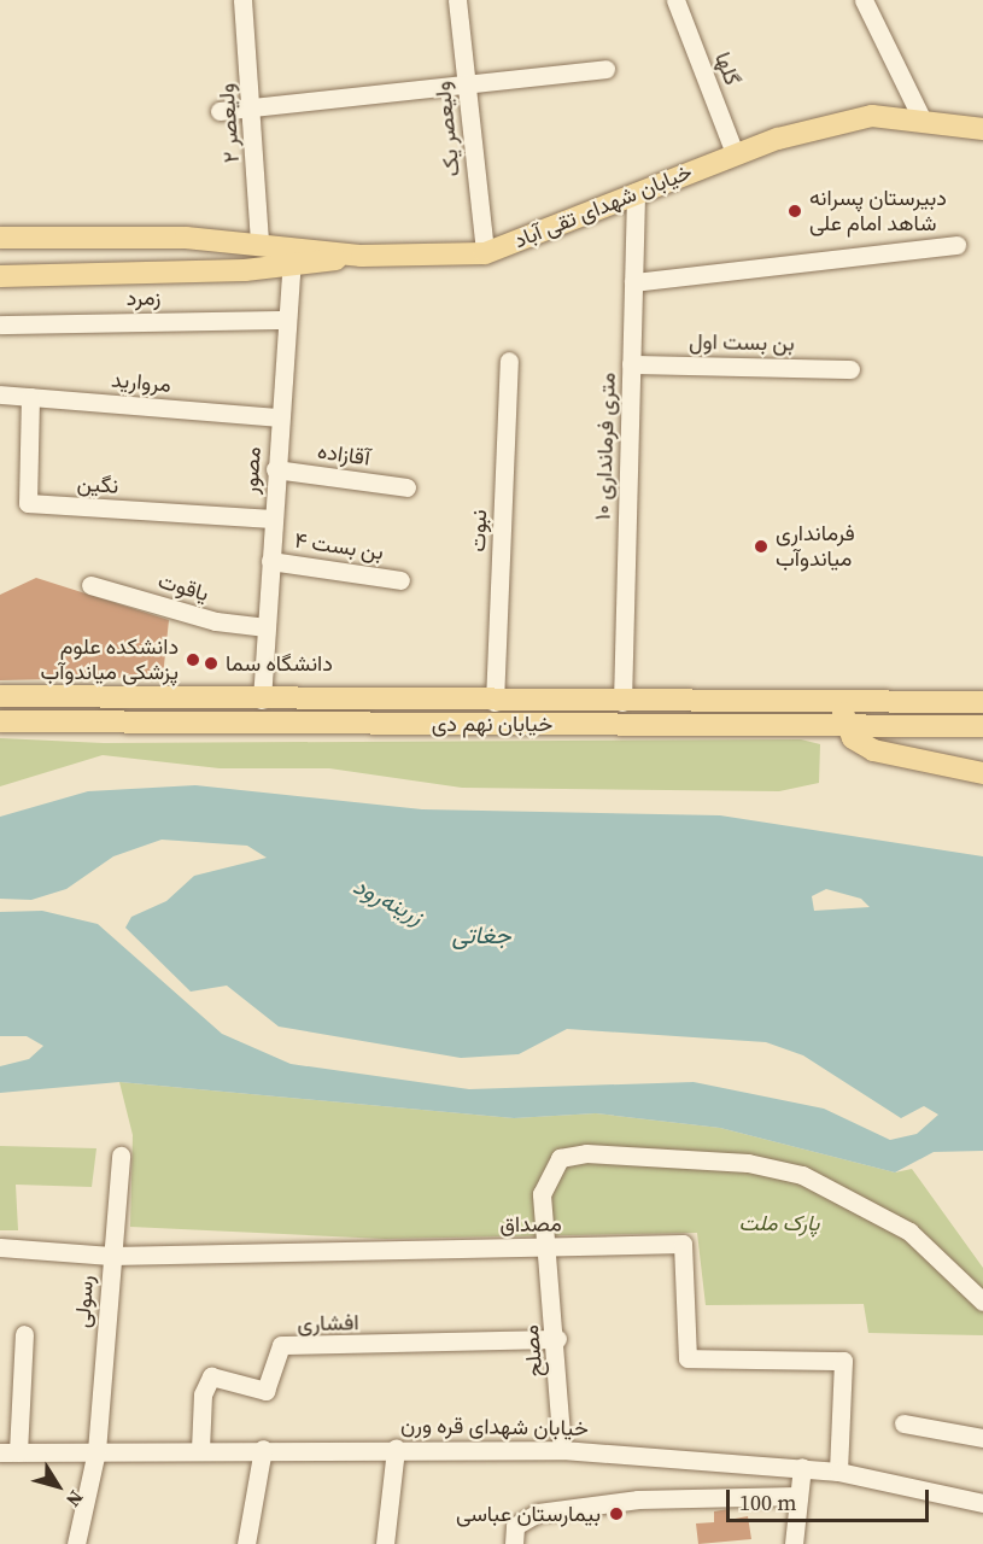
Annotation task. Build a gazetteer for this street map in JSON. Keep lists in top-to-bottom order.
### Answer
{
  "streets": {
    "main road": ["خیابان شهدای تقی آباد", "خیابان نهم دی"],
    "street": [
      "گلها",
      "ولیعصر ۲",
      "ولیعصر یک",
      "زمرد",
      "بن بست اول",
      "مروارید",
      "۱۰ متری فرمانداری",
      "آقازاده",
      "مصور",
      "نگین",
      "نبوت",
      "بن بست ۴",
      "یاقوت",
      "مصداق",
      "رسولی",
      "افشاری",
      "مصلح",
      "خیابان شهدای قره ورن"
    ]
  },
  "crossings": [
    ["گلها", "خیابان شهدای تقی آباد"],
    ["ولیعصر ۲", "خیابان شهدای تقی آباد"],
    ["ولیعصر یک", "خیابان شهدای تقی آباد"],
    ["خیابان شهدای تقی آباد", "۱۰ متری فرمانداری"],
    ["خیابان شهدای تقی آباد", "مصور"],
    ["زمرد", "مصور"],
    ["بن بست اول", "۱۰ متری فرمانداری"],
    ["مروارید", "مصور"],
    ["مروارید", "نگین"],
    ["۱۰ متری فرمانداری", "خیابان نهم دی"],
    ["آقازاده", "مصور"],
    ["مصور", "نگین"],
    ["مصور", "بن بست ۴"],
    ["مصور", "یاقوت"],
    ["مصور", "خیابان نهم دی"],
    ["نبوت", "خیابان نهم دی"],
    ["مصداق", "رسولی"],
    ["مصداق", "مصلح"],
    ["مصداق", "خیابان شهدای قره ورن"],
    ["رسولی", "خیابان شهدای قره ورن"],
    ["افشاری", "مصلح"],
    ["افشاری", "خیابان شهدای قره ورن"],
    ["مصلح", "خیابان شهدای قره ورن"]
  ],
  "water": ["زرینه‌رود", "جغاتی"],
  "parks": ["پارک ملت"],
  "places": [
    "دبیرستان پسرانه شاهد امام علی",
    "فرمانداری میاندوآب",
    "دانشکده علوم پزشکی میاندوآب",
    "دانشگاه سما",
    "بیمارستان عباسی"
  ],
  "scale_bar": "100 m",
  "north": "bottom right"
}
